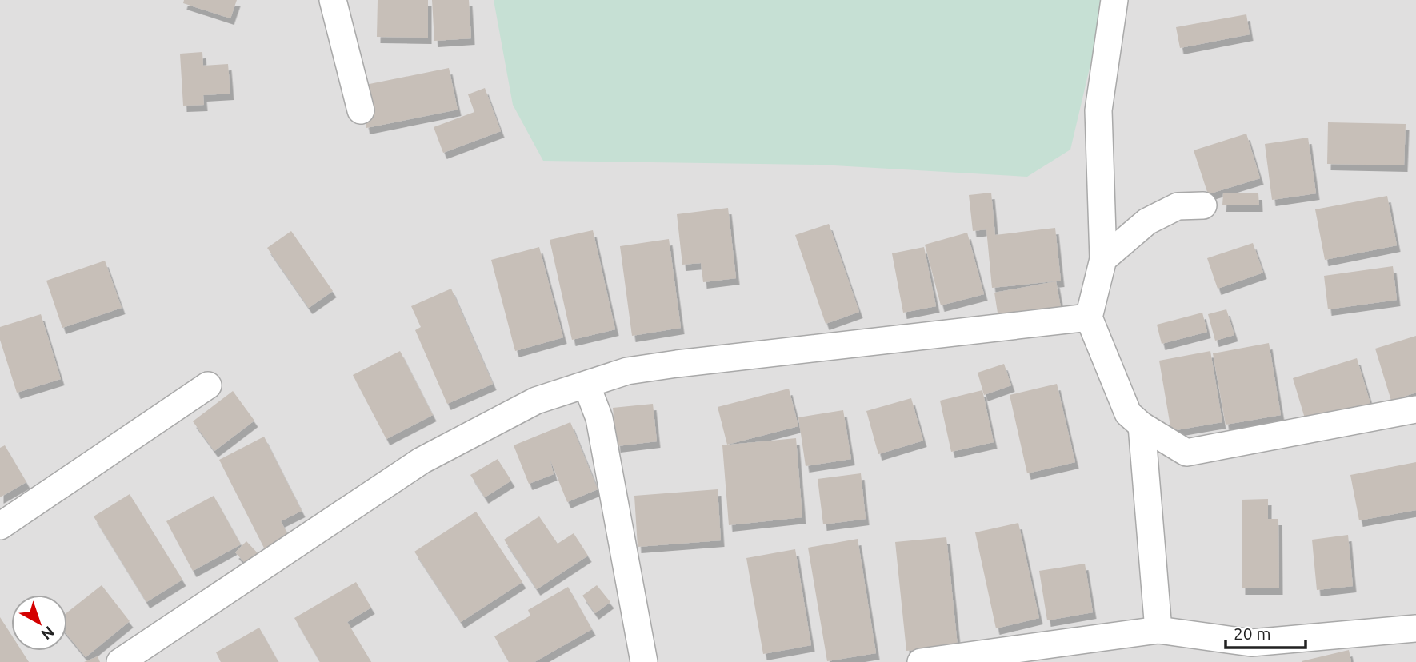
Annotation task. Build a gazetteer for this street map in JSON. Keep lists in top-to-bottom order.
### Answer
{
  "scale_bar": "20 m",
  "north": "bottom right"
}
